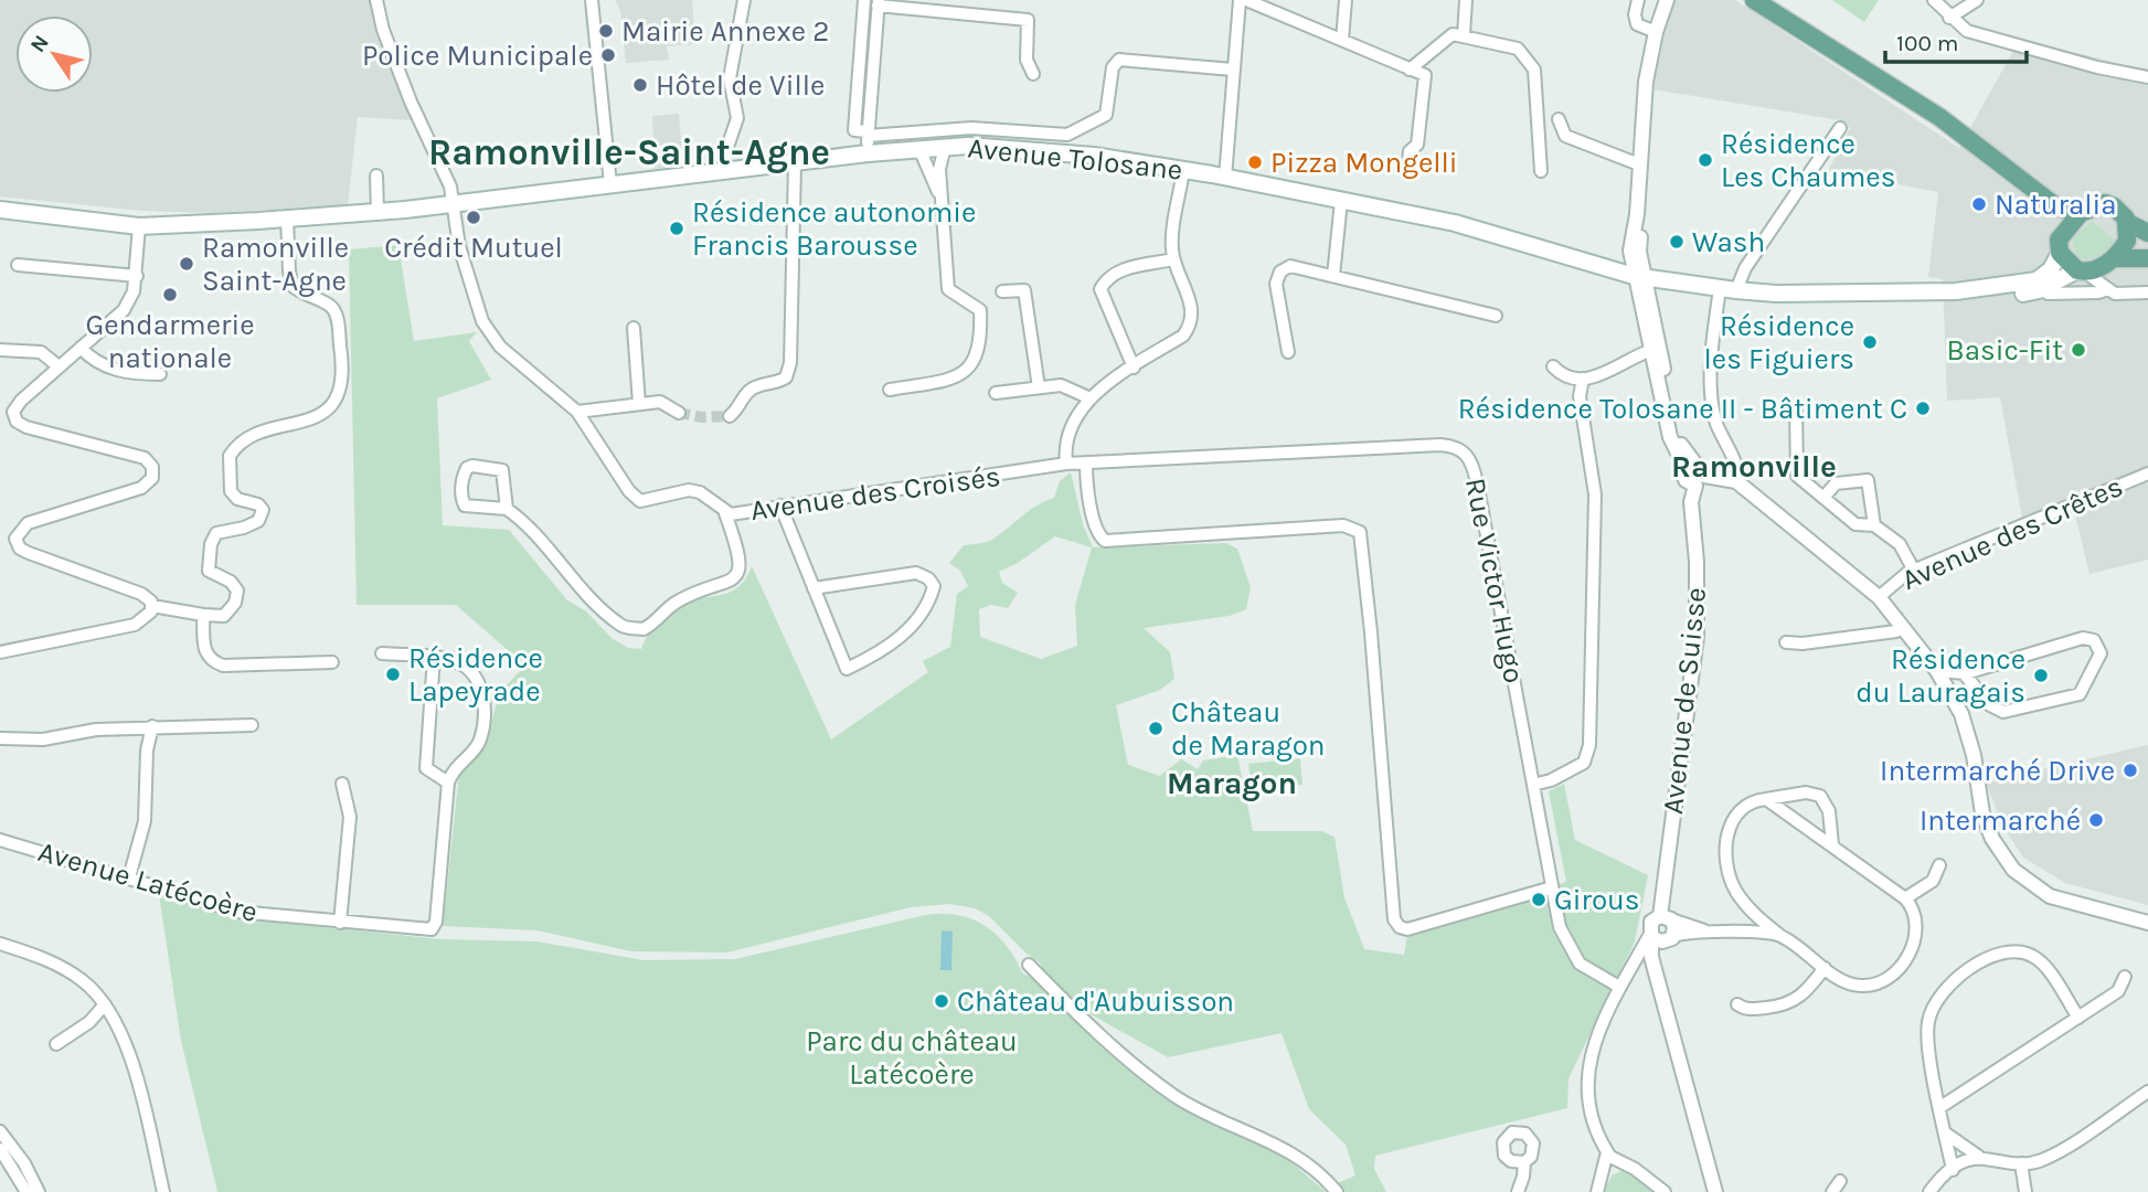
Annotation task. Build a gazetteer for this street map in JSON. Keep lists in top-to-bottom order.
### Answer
{
  "streets": {
    "main road": ["Avenue Tolosane"],
    "street": [
      "Avenue des Croisés",
      "Avenue des Crêtes",
      "Rue Victor Hugo",
      "Avenue de Suisse",
      "Avenue Latécoère"
    ]
  },
  "crossings": [
    ["Avenue Tolosane", "Avenue des Croisés"],
    ["Avenue Tolosane", "Avenue de Suisse"],
    ["Avenue des Croisés", "Rue Victor Hugo"]
  ],
  "districts": ["Ramonville-Saint-Agne", "Ramonville", "Maragon"],
  "parks": ["Parc du château Latécoère"],
  "places": [
    "Mairie Annexe 2",
    "Police Municipale",
    "Hôtel de Ville",
    "Résidence Les Chaumes",
    "Pizza Mongelli",
    "Naturalia",
    "Crédit Mutuel",
    "Résidence autonomie Francis Barousse",
    "Wash",
    "Ramonville Saint-Agne",
    "Gendarmerie nationale",
    "Résidence les Figuiers",
    "Basic-Fit",
    "Résidence Tolosane II - Bâtiment C",
    "Résidence Lapeyrade",
    "Résidence du Lauragais",
    "Château de Maragon",
    "Intermarché Drive",
    "Intermarché",
    "Girous",
    "Château d'Aubuisson"
  ],
  "scale_bar": "100 m",
  "north": "top left"
}
